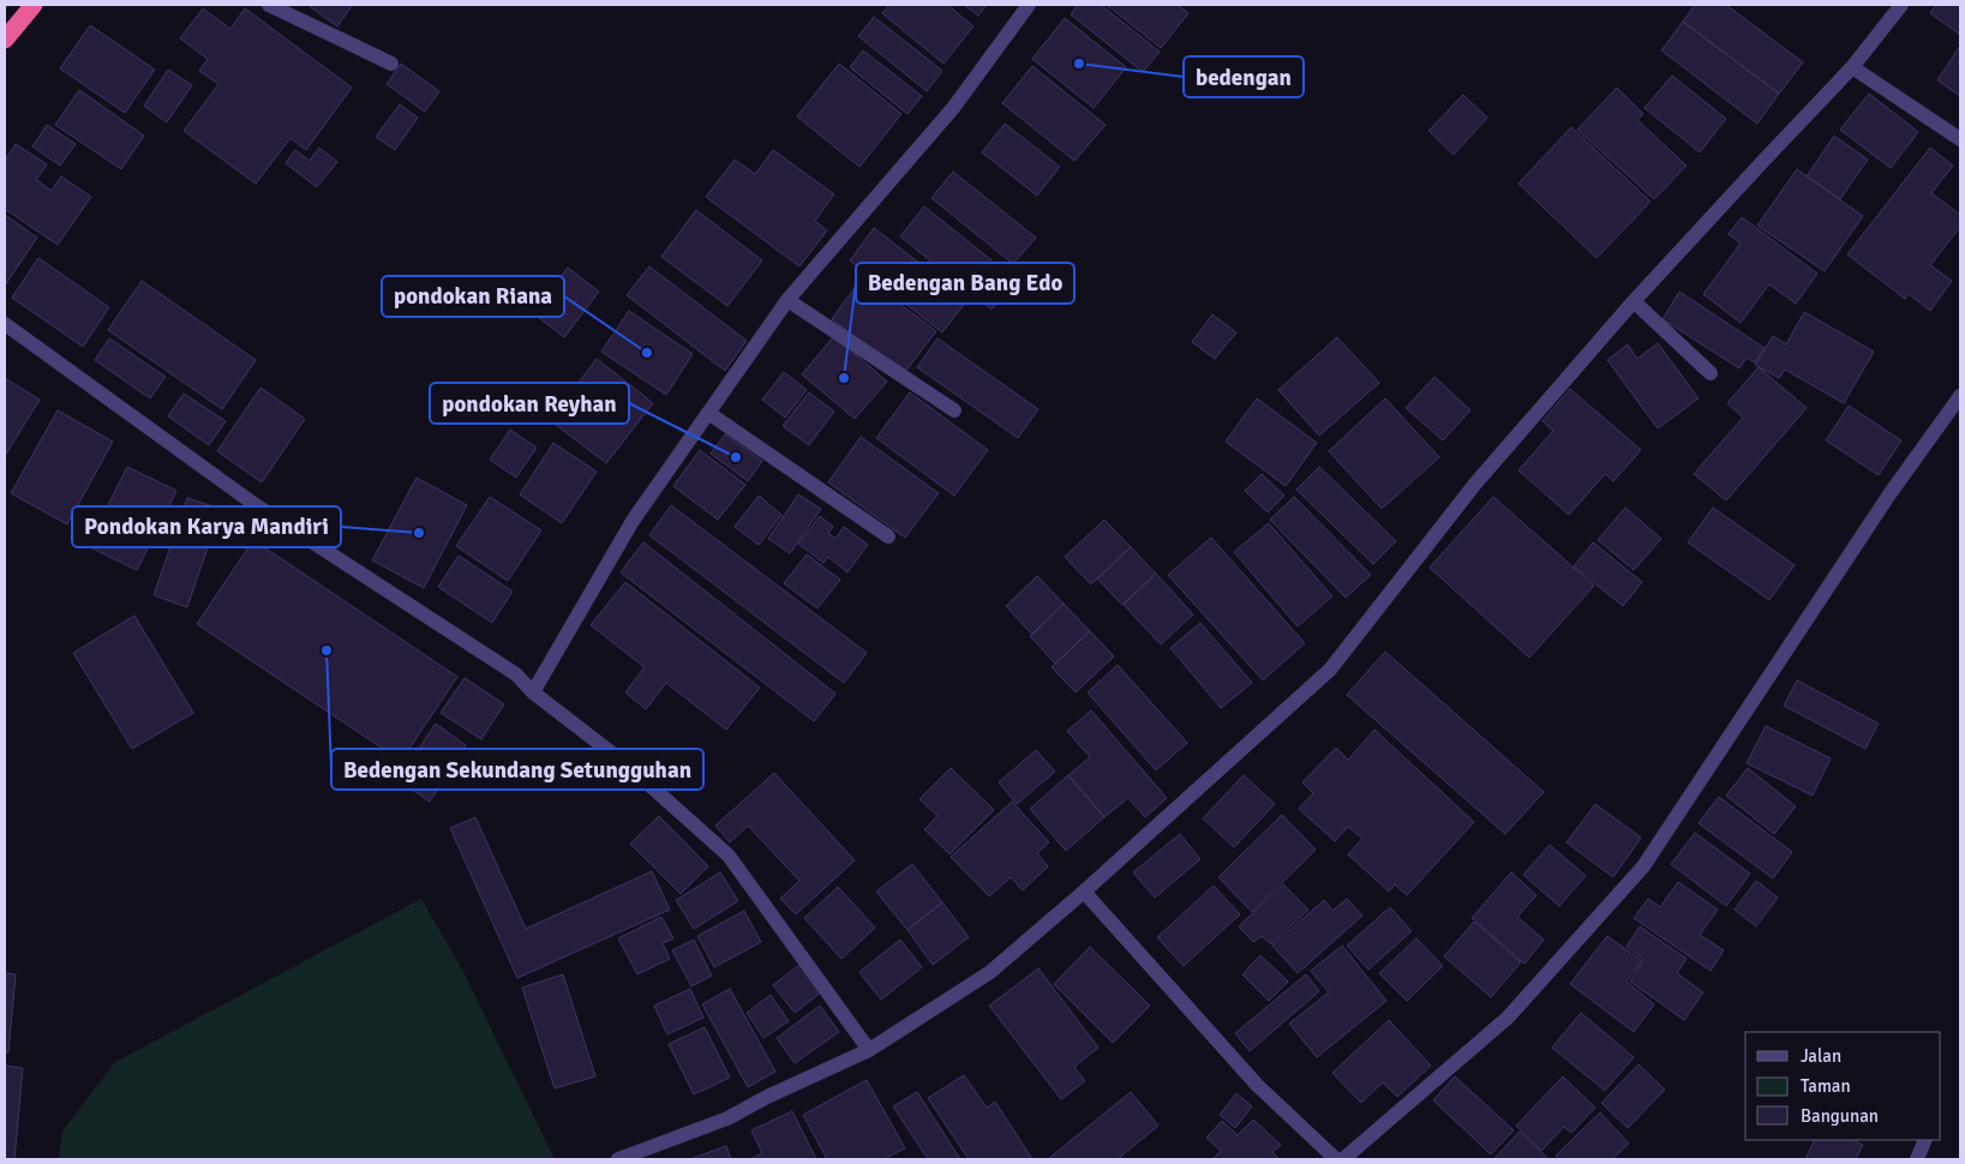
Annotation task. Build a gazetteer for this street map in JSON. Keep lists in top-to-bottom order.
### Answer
{
  "places": [
    "bedengan",
    "pondokan Riana",
    "Bedengan Bang Edo",
    "pondokan Reyhan",
    "Pondokan Karya Mandiri",
    "Bedengan Sekundang Setungguhan"
  ],
  "legend": ["Jalan", "Taman", "Bangunan"]
}
